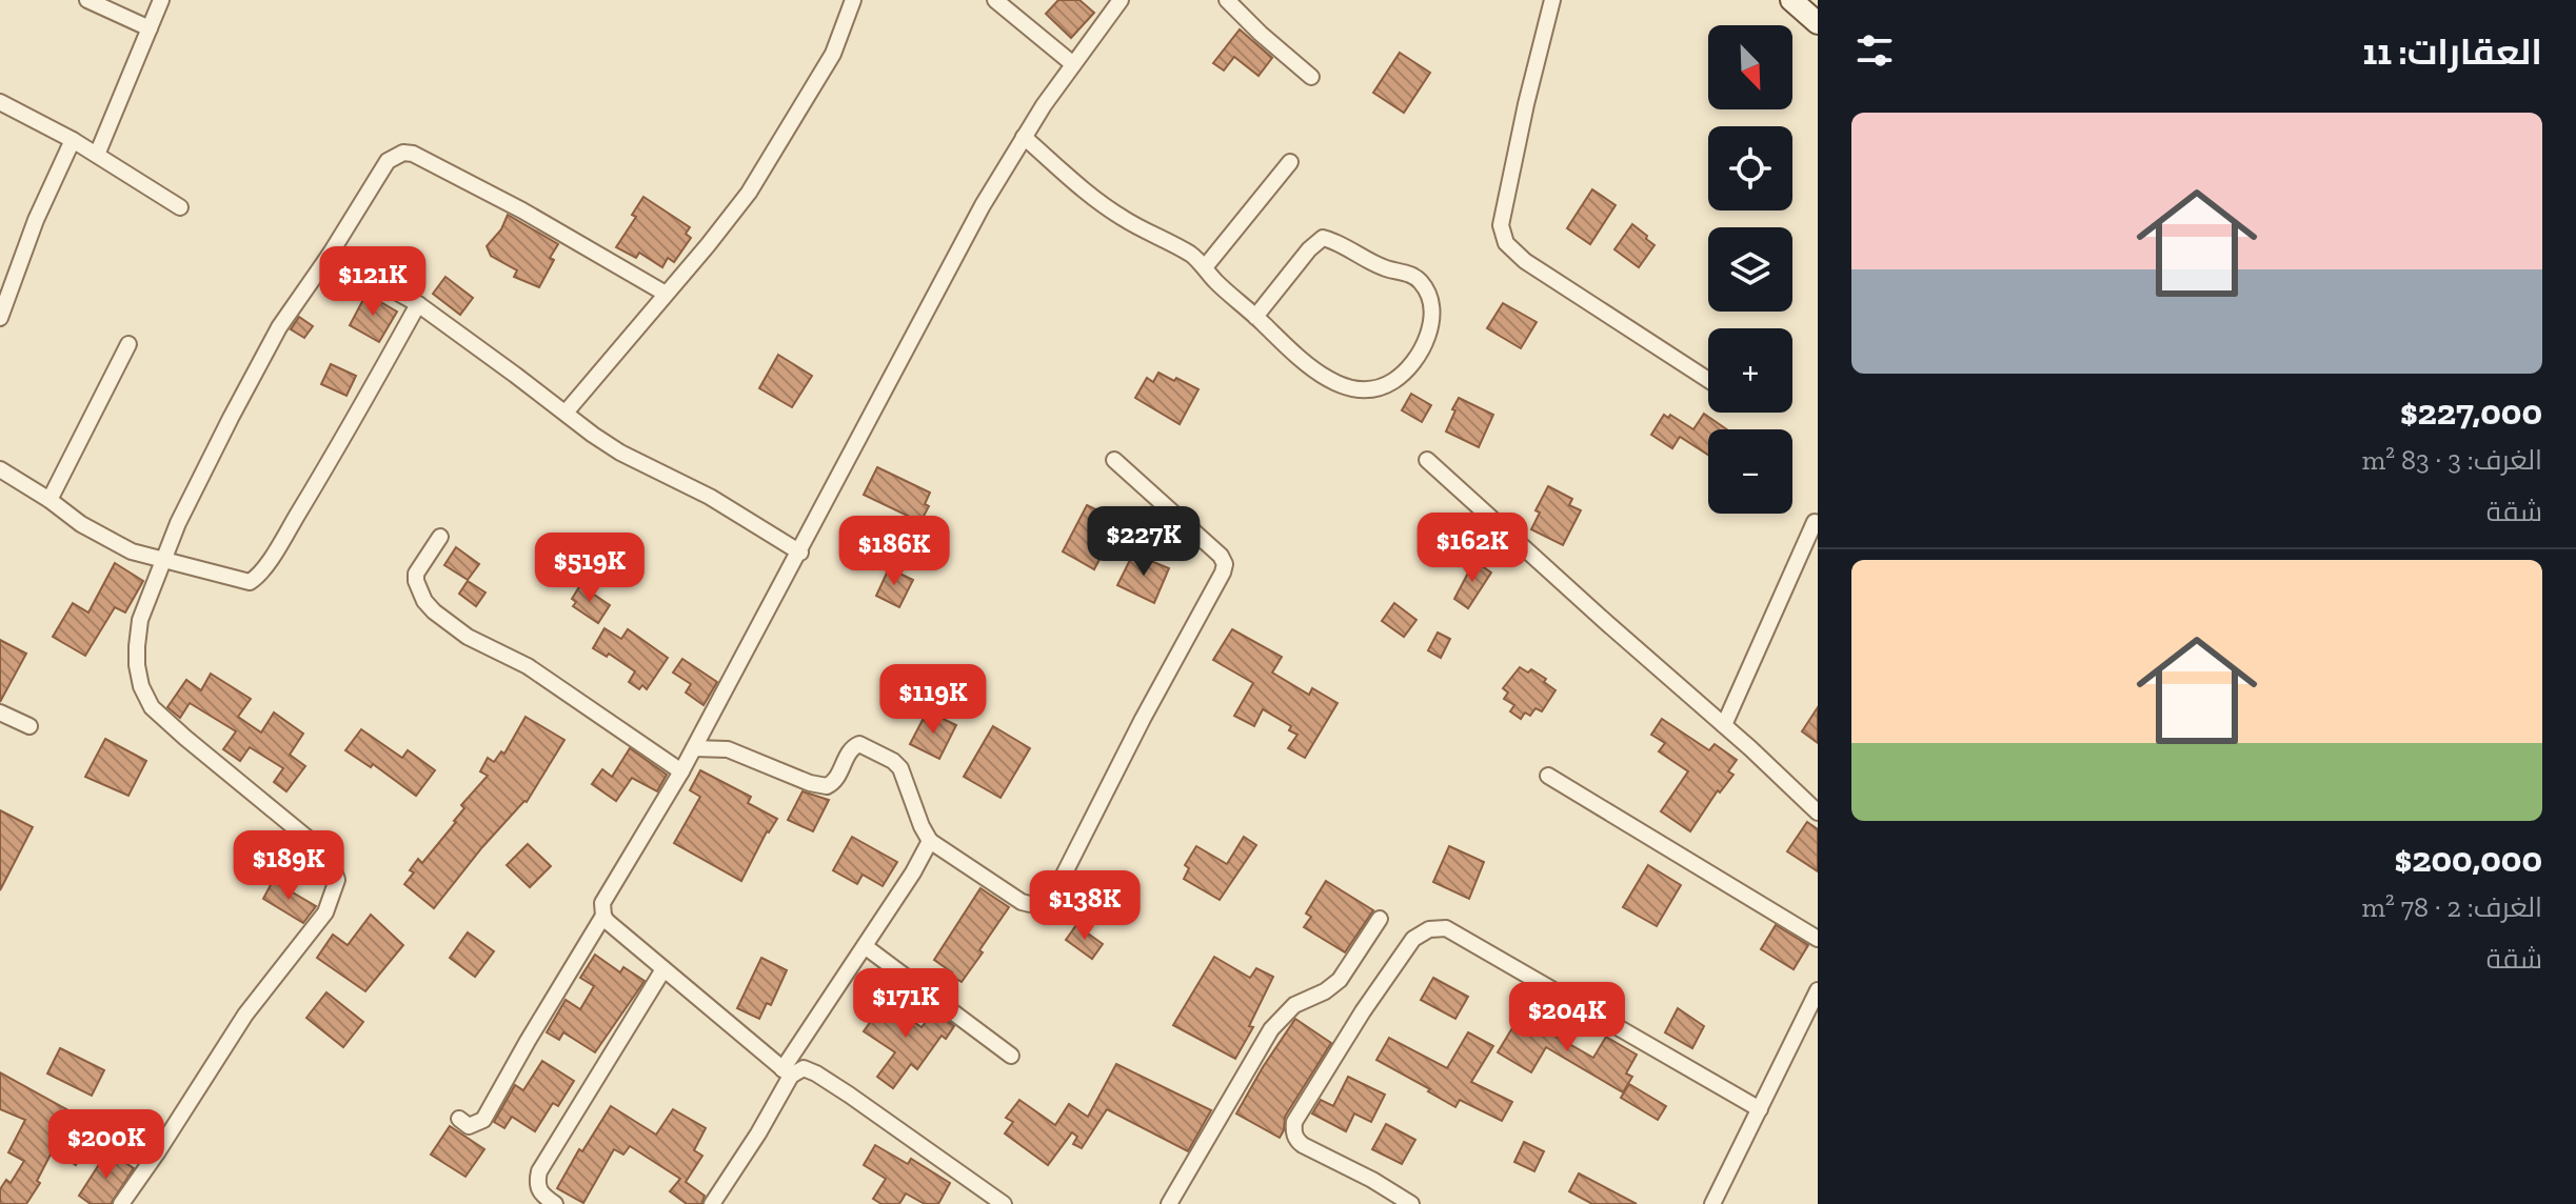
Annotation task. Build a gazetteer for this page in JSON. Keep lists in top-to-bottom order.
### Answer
{
  "north": "bottom right",
  "page": {
    "heading": "العقارات: 11",
    "map_buttons": ["+", "−"],
    "list": [
      {
        "name": "$227,000",
        "note": "الغرف: 3 · 83 m² · شقة"
      },
      {
        "name": "$200,000",
        "note": "الغرف: 2 · 78 m² · شقة"
      }
    ],
    "price": [
      "$121K",
      "$227K",
      "$162K",
      "$186K",
      "$519K",
      "$119K",
      "$189K",
      "$138K",
      "$171K",
      "$204K",
      "$200K"
    ]
  }
}
